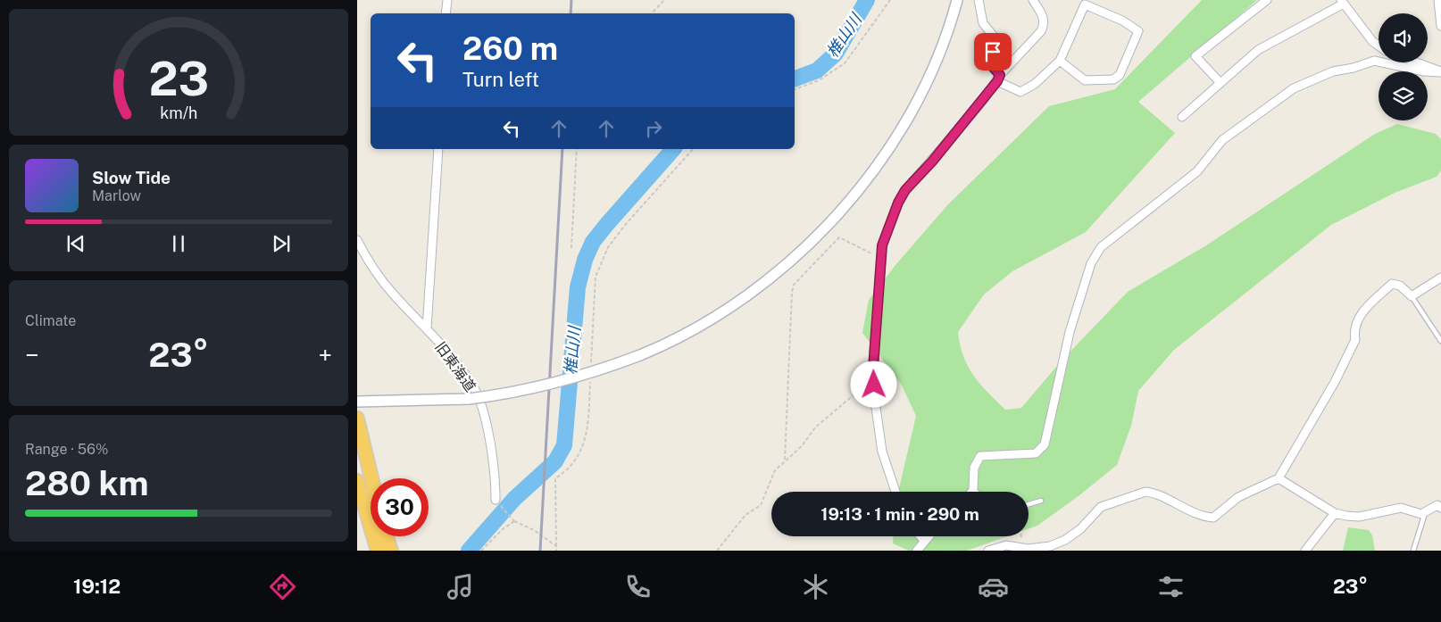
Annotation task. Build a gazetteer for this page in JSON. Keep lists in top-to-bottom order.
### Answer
{
  "streets": {
    "street": ["旧東海道"]
  },
  "water": ["椎山川"],
  "page": {
    "turn": ["260 m", "Turn left"],
    "song": ["Slow Tide", "Marlow"],
    "tile": [
      "Climate",
      ["Range · 56%", "280 km"]
    ],
    "heat": ["−", "23°", "+"],
    "limit": "30",
    "trip": "19:13 · 1 min · 290 m",
    "tabs": ["19:12", "23°"],
    "gauge": ["23", "km/h"]
  }
}
